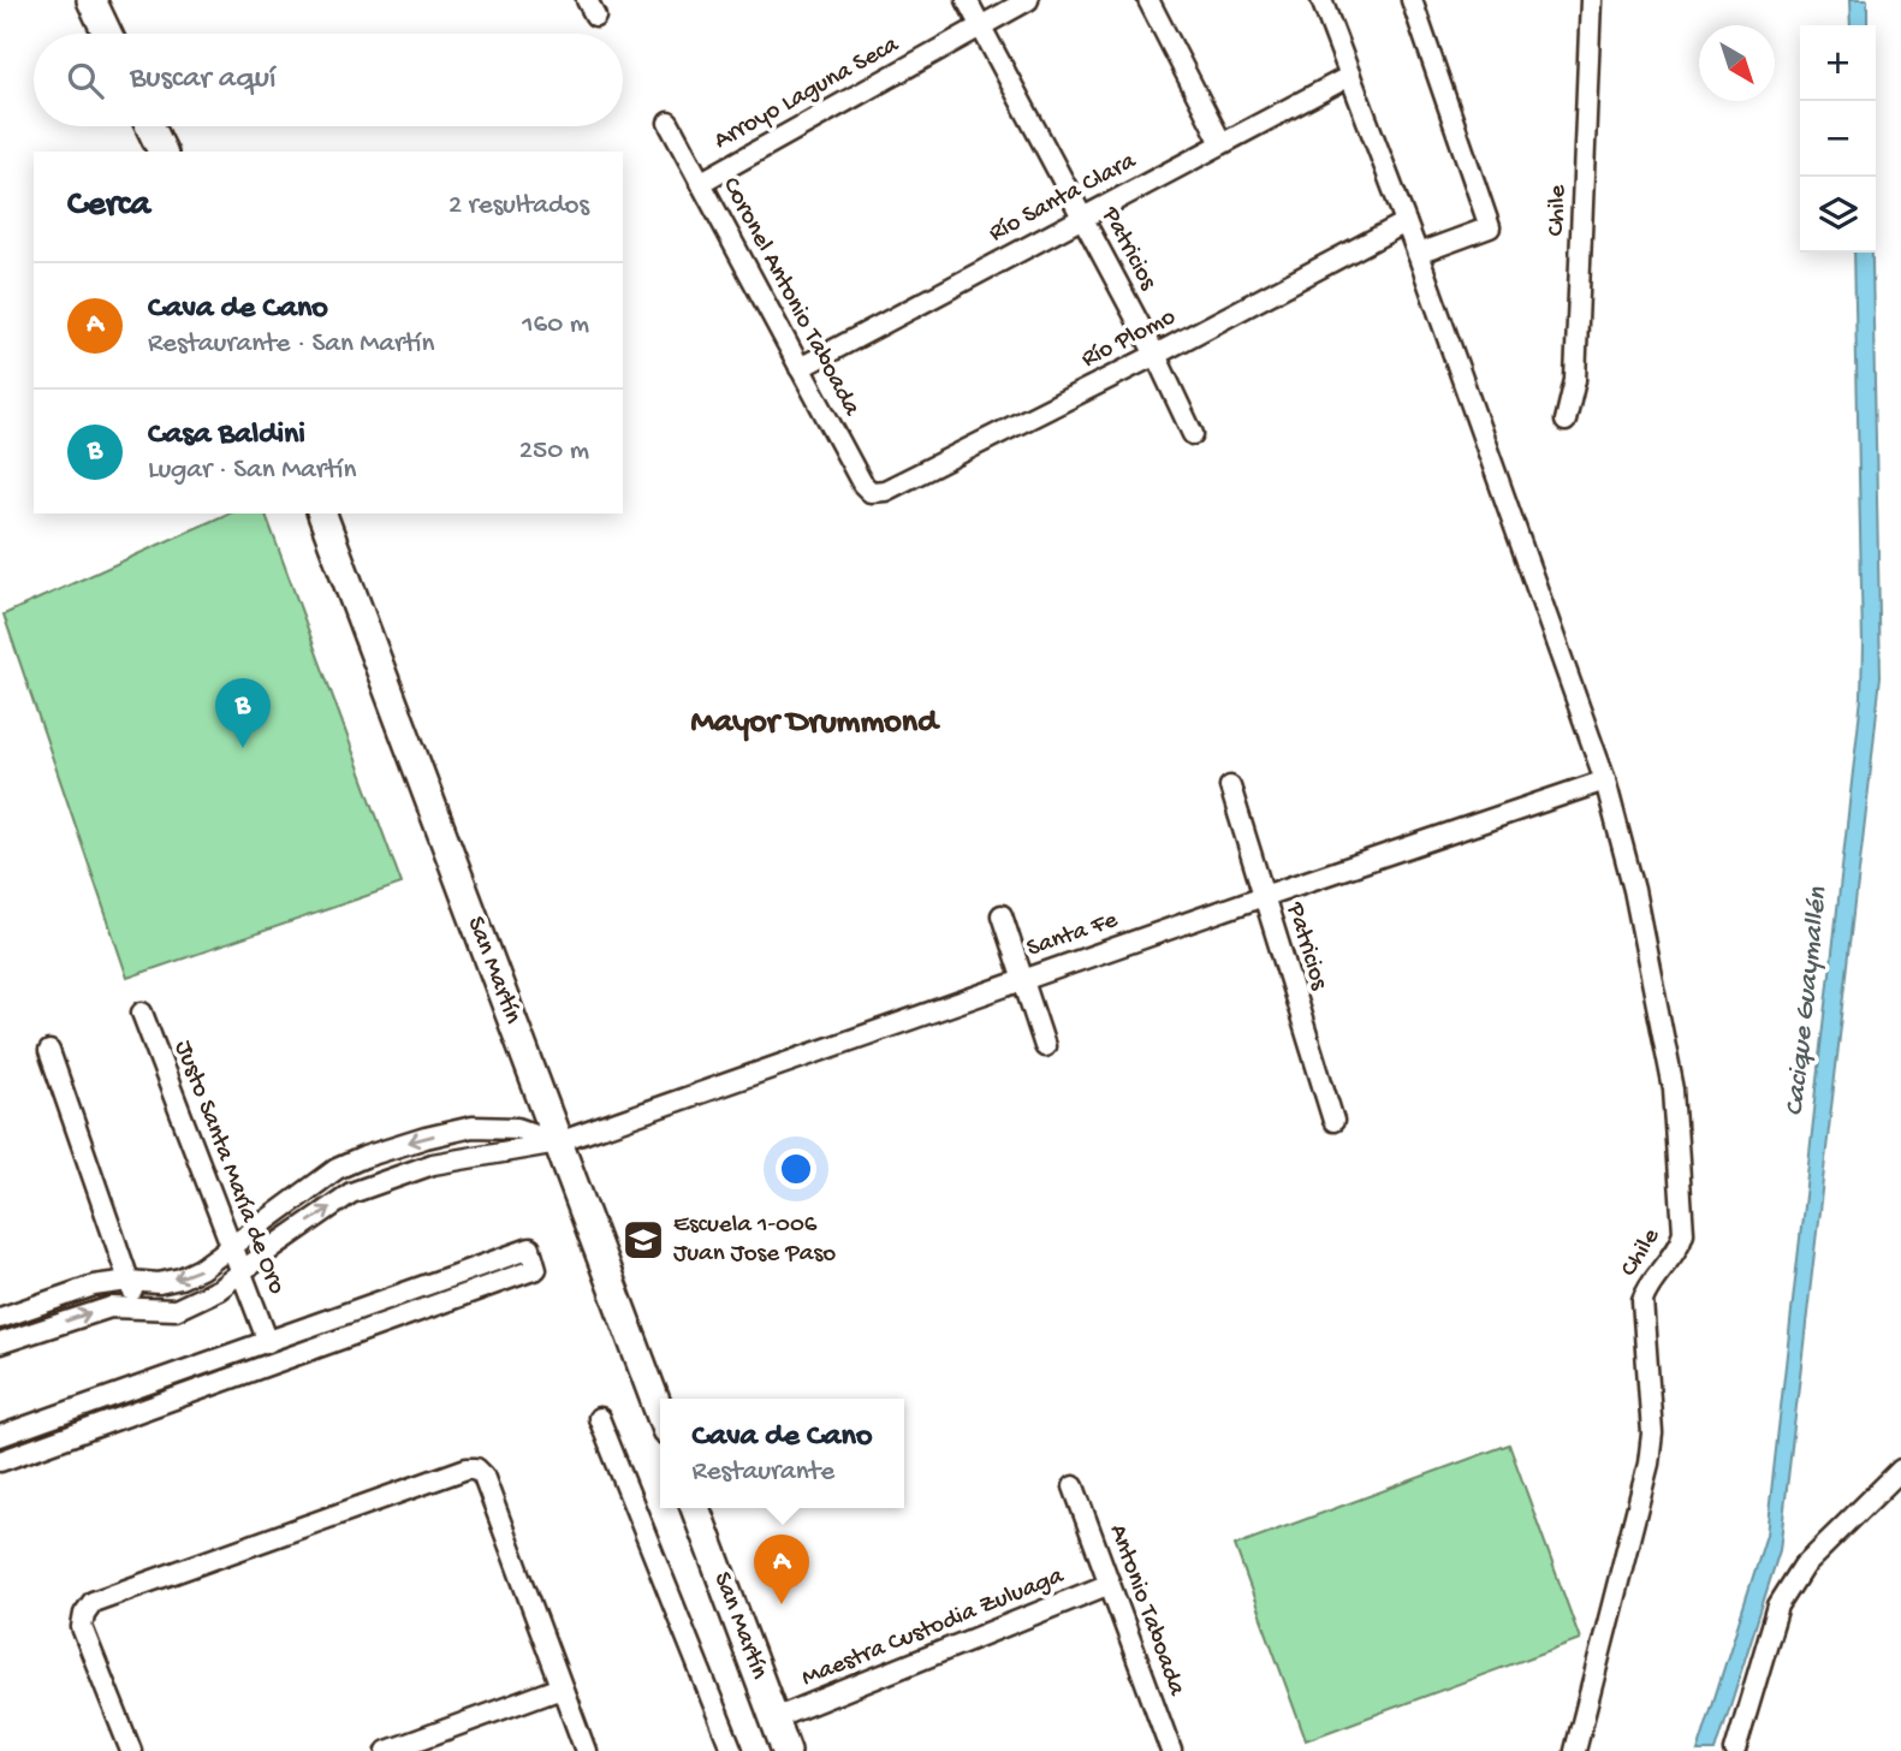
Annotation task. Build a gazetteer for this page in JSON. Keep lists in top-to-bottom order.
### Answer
{
  "streets": {
    "main road": ["San Martín"],
    "street": [
      "Arroyo Laguna Seca",
      "Río Santa Clara",
      "Chile",
      "Patricios",
      "Coronel Antonio Taboada",
      "Río Plomo",
      "Santa Fe",
      "Justo Santa María de Oro",
      "Antonio Taboada",
      "Maestra Custodia Zuluaga"
    ]
  },
  "crossings": [
    ["Arroyo Laguna Seca", "Patricios"],
    ["Arroyo Laguna Seca", "Coronel Antonio Taboada"],
    ["Río Santa Clara", "Chile"],
    ["Río Santa Clara", "Patricios"],
    ["Río Santa Clara", "Coronel Antonio Taboada"],
    ["Chile", "Río Plomo"],
    ["Chile", "Santa Fe"],
    ["Patricios", "Río Plomo"],
    ["Patricios", "Santa Fe"],
    ["Coronel Antonio Taboada", "Río Plomo"],
    ["Santa Fe", "San Martín"],
    ["Santa Fe", "Justo Santa María de Oro"],
    ["San Martín", "Maestra Custodia Zuluaga"],
    ["Antonio Taboada", "Maestra Custodia Zuluaga"]
  ],
  "districts": ["Mayor Drummond"],
  "water": ["Cacique Guaymallén"],
  "places": {
    "school or university": ["Escuela 1-006 Juan Jose Paso"]
  },
  "north": "bottom right",
  "page": {
    "map_buttons": ["+", "−"],
    "search": "Buscar aquí",
    "heading": ["Cerca", "2 resultados"],
    "list": [
      {
        "mark": "A",
        "name": "Cava de Cano",
        "note": "Restaurante · San Martín",
        "value": "160 m"
      },
      {
        "mark": "B",
        "name": "Casa Baldini",
        "note": "Lugar · San Martín",
        "value": "250 m"
      }
    ],
    "pins": ["B", "A"],
    "popup": ["Cava de Cano", "Restaurante"]
  }
}
